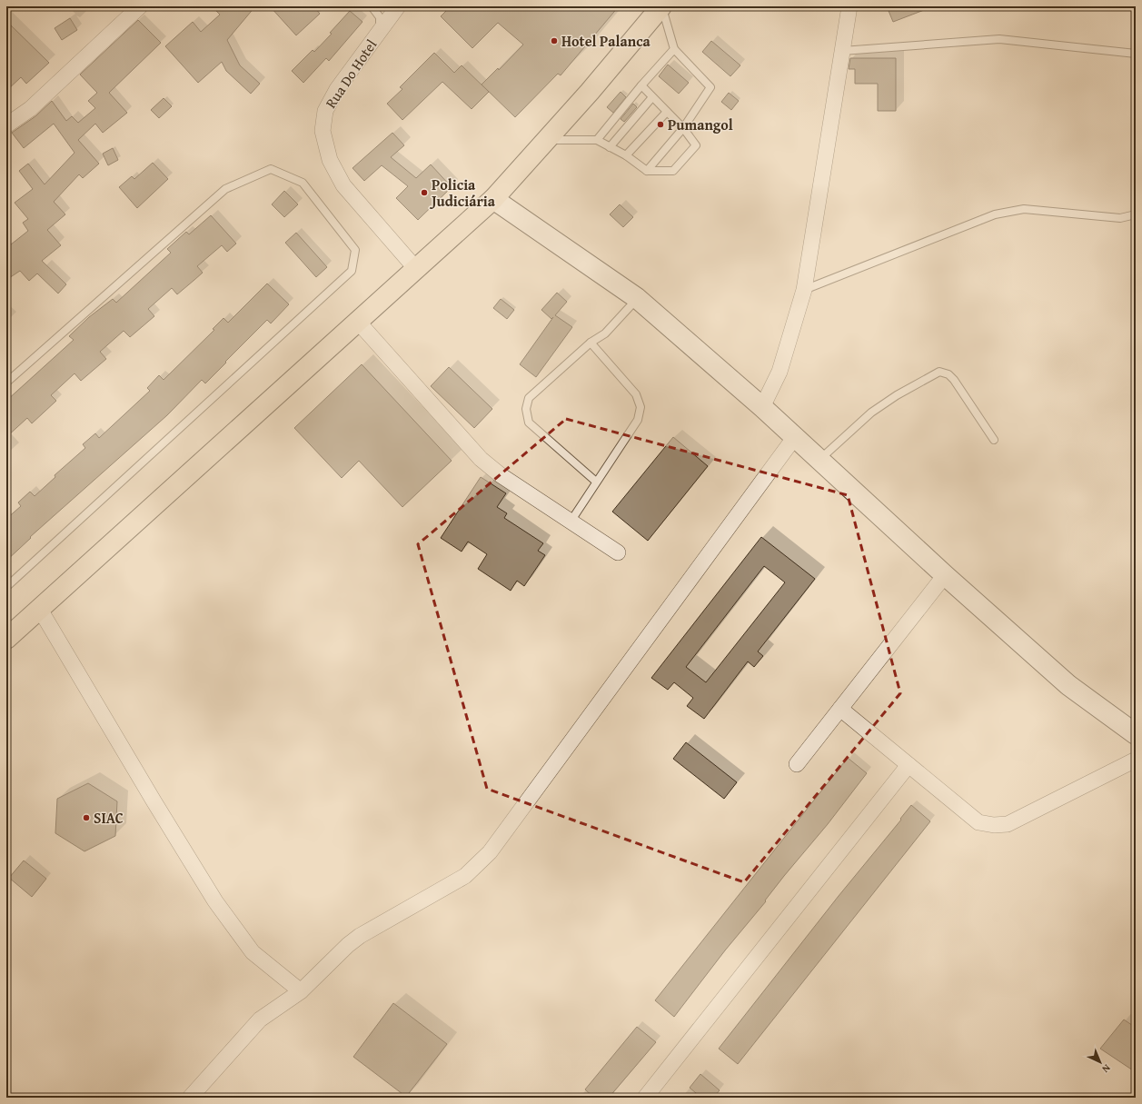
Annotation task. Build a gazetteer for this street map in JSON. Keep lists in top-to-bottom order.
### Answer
{
  "streets": {
    "street": ["Rua Do Hotel"]
  },
  "places": [
    "Hotel Palanca",
    "Pumangol",
    "Policia Judiciária",
    "SIAC"
  ],
  "north": "bottom right"
}
